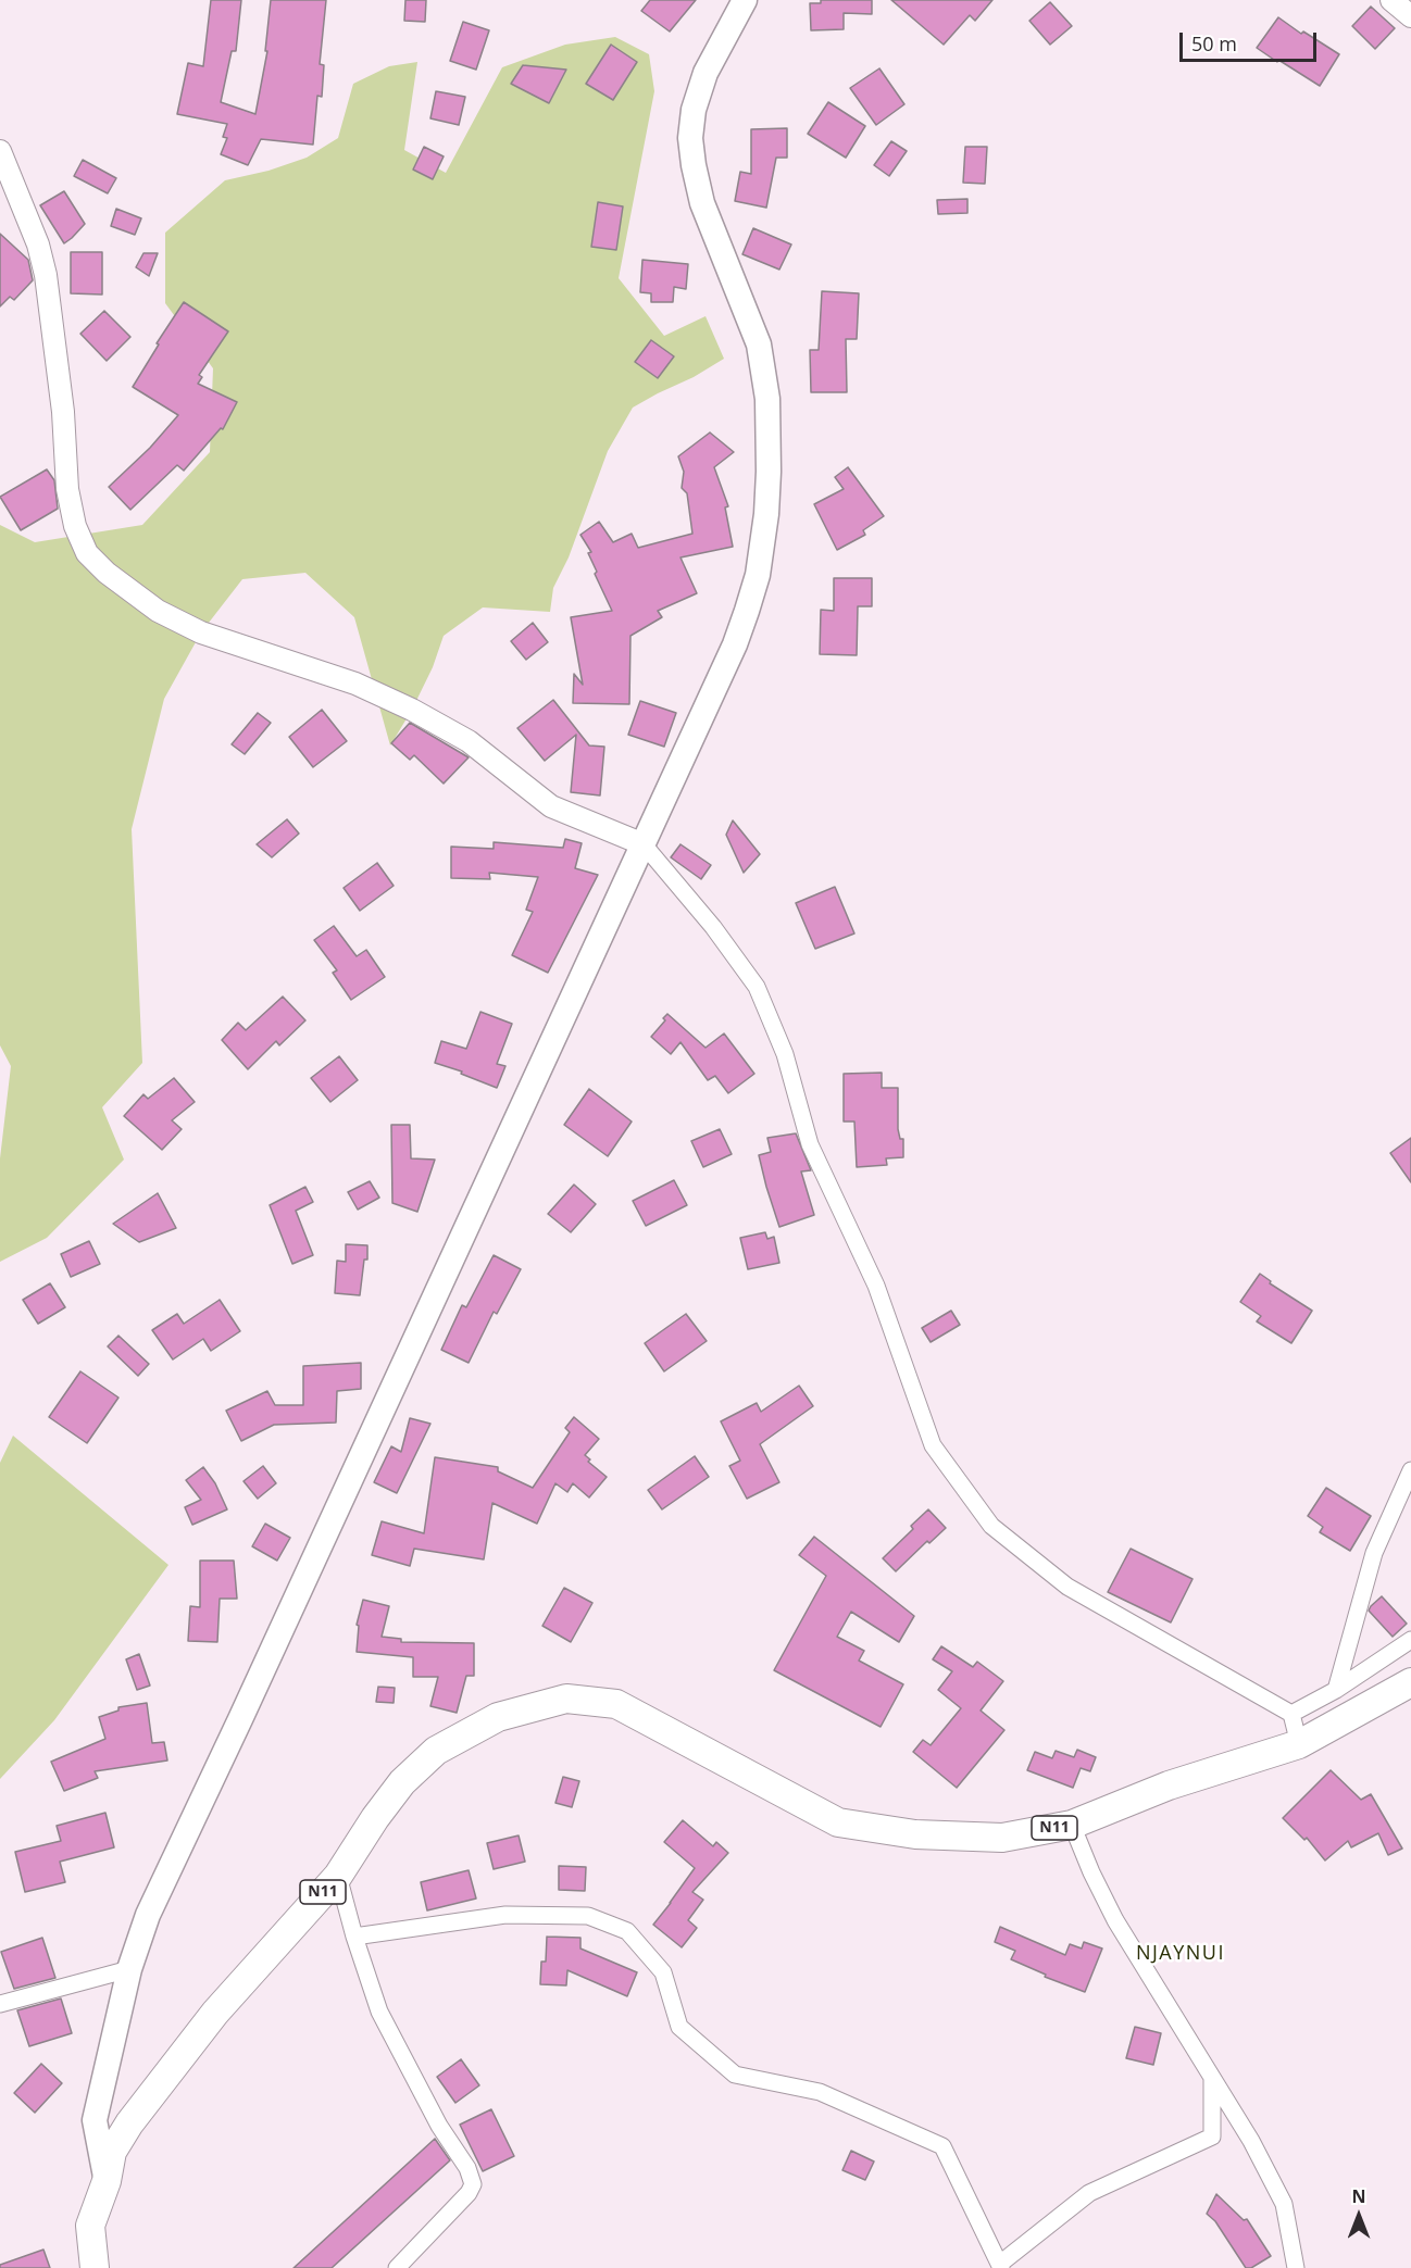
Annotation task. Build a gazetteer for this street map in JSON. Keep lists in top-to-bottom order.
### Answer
{
  "streets": {
    "highway": ["N11"]
  },
  "districts": ["NJAYNUI"],
  "scale_bar": "50 m",
  "north": "top"
}
